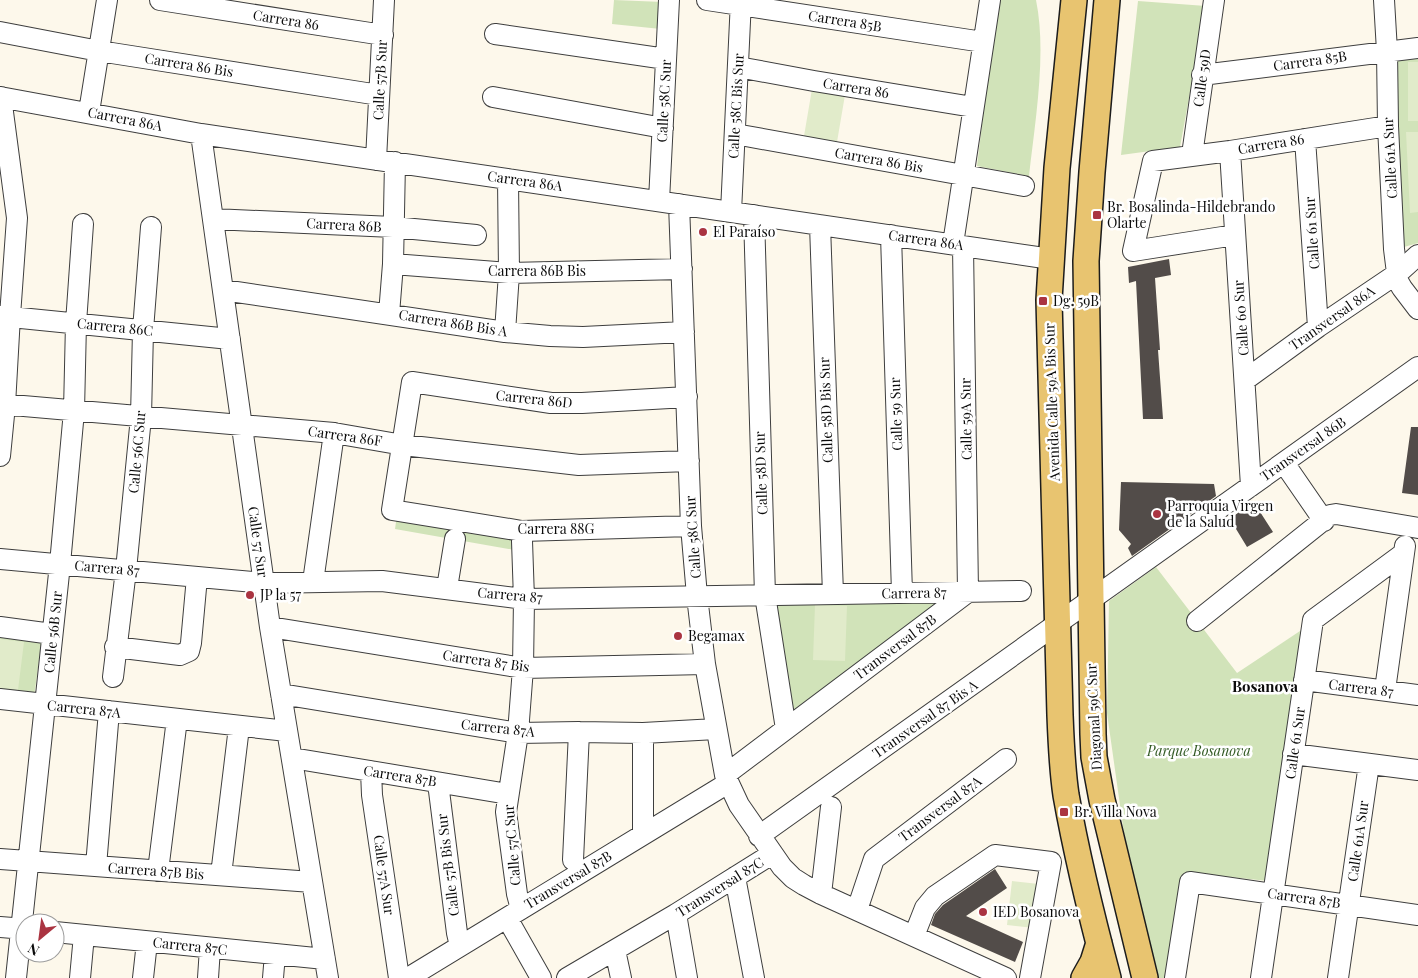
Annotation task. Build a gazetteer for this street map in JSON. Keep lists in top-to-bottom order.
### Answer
{
  "streets": {
    "main road": ["Avenida Calle 59A Bis Sur", "Diagonal 59C Sur"],
    "street": [
      "Carrera 86",
      "Carrera 85B",
      "Carrera 86 Bis",
      "Calle 59D",
      "Calle 57B Sur",
      "Calle 58C Sur",
      "Calle 58C Bis Sur",
      "Carrera 86A",
      "Calle 61A Sur",
      "Carrera 86B",
      "Calle 61 Sur",
      "Carrera 86B Bis",
      "Calle 60 Sur",
      "Transversal 86A",
      "Carrera 86B Bis A",
      "Carrera 86C",
      "Carrera 86D",
      "Calle 58D Bis Sur",
      "Calle 59 Sur",
      "Calle 59A Sur",
      "Carrera 86F",
      "Transversal 86B",
      "Calle 56C Sur",
      "Calle 58D Sur",
      "Carrera 88G",
      "Calle 57 Sur",
      "Carrera 87",
      "Calle 56B Sur",
      "Transversal 87B",
      "Carrera 87 Bis",
      "Carrera 87A",
      "Transversal 87 Bis A",
      "Carrera 87B",
      "Transversal 87A",
      "Calle 57C Sur",
      "Calle 57B Bis Sur",
      "Carrera 87B Bis",
      "Calle 57A Sur",
      "Transversal 87C",
      "Carrera 87C"
    ]
  },
  "crossings": [
    ["Carrera 86", "Calle 59D"],
    ["Carrera 86", "Calle 57B Sur"],
    ["Carrera 86", "Calle 58C Bis Sur"],
    ["Carrera 86", "Calle 61A Sur"],
    ["Carrera 86", "Calle 61 Sur"],
    ["Carrera 86", "Calle 60 Sur"],
    ["Carrera 86", "Calle 59A Sur"],
    ["Carrera 85B", "Calle 59D"],
    ["Carrera 85B", "Calle 58C Bis Sur"],
    ["Carrera 85B", "Calle 61A Sur"],
    ["Carrera 85B", "Calle 59A Sur"],
    ["Carrera 86 Bis", "Calle 57B Sur"],
    ["Carrera 86 Bis", "Calle 58C Bis Sur"],
    ["Carrera 86 Bis", "Calle 59A Sur"],
    ["Calle 57B Sur", "Carrera 86A"],
    ["Calle 57B Sur", "Carrera 86B"],
    ["Calle 57B Sur", "Carrera 86B Bis"],
    ["Calle 57B Sur", "Carrera 86B Bis A"],
    ["Calle 58C Sur", "Carrera 86A"],
    ["Calle 58C Sur", "Carrera 86B Bis"],
    ["Calle 58C Sur", "Carrera 86B Bis A"],
    ["Calle 58C Sur", "Carrera 86D"],
    ["Calle 58C Sur", "Carrera 86F"],
    ["Calle 58C Sur", "Carrera 88G"],
    ["Calle 58C Sur", "Carrera 87"],
    ["Calle 58C Sur", "Transversal 87B"],
    ["Calle 58C Sur", "Carrera 87 Bis"],
    ["Calle 58C Sur", "Carrera 87A"],
    ["Calle 58C Sur", "Transversal 87 Bis A"],
    ["Calle 58C Sur", "Transversal 87C"],
    ["Calle 58C Bis Sur", "Carrera 86A"],
    ["Carrera 86A", "Avenida Calle 59A Bis Sur"],
    ["Carrera 86A", "Calle 58D Bis Sur"],
    ["Carrera 86A", "Calle 59 Sur"],
    ["Carrera 86A", "Calle 59A Sur"],
    ["Carrera 86A", "Calle 58D Sur"],
    ["Carrera 86A", "Calle 57 Sur"],
    ["Calle 61A Sur", "Transversal 86A"],
    ["Calle 61A Sur", "Carrera 87B"],
    ["Carrera 86B", "Calle 57 Sur"],
    ["Calle 61 Sur", "Transversal 86A"],
    ["Calle 61 Sur", "Carrera 87"],
    ["Calle 61 Sur", "Carrera 87B"],
    ["Calle 60 Sur", "Transversal 86A"],
    ["Calle 60 Sur", "Transversal 86B"],
    ["Carrera 86B Bis A", "Calle 57 Sur"],
    ["Carrera 86C", "Calle 56C Sur"],
    ["Carrera 86C", "Calle 57 Sur"],
    ["Carrera 86C", "Calle 56B Sur"],
    ["Carrera 86D", "Carrera 86F"],
    ["Carrera 86D", "Carrera 88G"],
    ["Avenida Calle 59A Bis Sur", "Transversal 87 Bis A"],
    ["Calle 58D Bis Sur", "Carrera 87"],
    ["Calle 59 Sur", "Carrera 87"],
    ["Calle 59A Sur", "Carrera 87"],
    ["Calle 59A Sur", "Transversal 87B"],
    ["Carrera 86F", "Calle 56C Sur"],
    ["Carrera 86F", "Carrera 88G"],
    ["Carrera 86F", "Calle 57 Sur"],
    ["Carrera 86F", "Calle 56B Sur"],
    ["Transversal 86B", "Diagonal 59C Sur"],
    ["Transversal 86B", "Transversal 87 Bis A"],
    ["Calle 56C Sur", "Carrera 87"],
    ["Calle 58D Sur", "Carrera 87"],
    ["Calle 58D Sur", "Transversal 87B"],
    ["Calle 57 Sur", "Carrera 87"],
    ["Calle 57 Sur", "Carrera 87 Bis"],
    ["Calle 57 Sur", "Carrera 87A"],
    ["Calle 57 Sur", "Carrera 87B"],
    ["Calle 57 Sur", "Carrera 87B Bis"],
    ["Calle 57 Sur", "Carrera 87C"],
    ["Carrera 87", "Calle 56B Sur"],
    ["Carrera 87", "Transversal 87B"],
    ["Carrera 87", "Calle 57C Sur"],
    ["Calle 56B Sur", "Carrera 87A"],
    ["Calle 56B Sur", "Carrera 87B Bis"],
    ["Transversal 87B", "Calle 57C Sur"],
    ["Transversal 87B", "Calle 57B Bis Sur"],
    ["Carrera 87 Bis", "Calle 57C Sur"],
    ["Carrera 87A", "Calle 57C Sur"],
    ["Diagonal 59C Sur", "Transversal 87 Bis A"],
    ["Carrera 87B", "Calle 57C Sur"],
    ["Carrera 87B", "Calle 57B Bis Sur"],
    ["Carrera 87B", "Calle 57A Sur"],
    ["Transversal 87A", "Transversal 87C"]
  ],
  "districts": ["Bosanova"],
  "parks": ["Parque Bosanova"],
  "places": {
    "transit": ["Br. Bosalinda-Hildebrando Olarte", "Dg. 59B", "Br. Villa Nova"],
    "other": [
      "El Paraíso",
      "Parroquia Virgen de la Salud",
      "JP la 57",
      "Begamax",
      "IED Bosanova"
    ]
  },
  "north": "bottom left"
}
